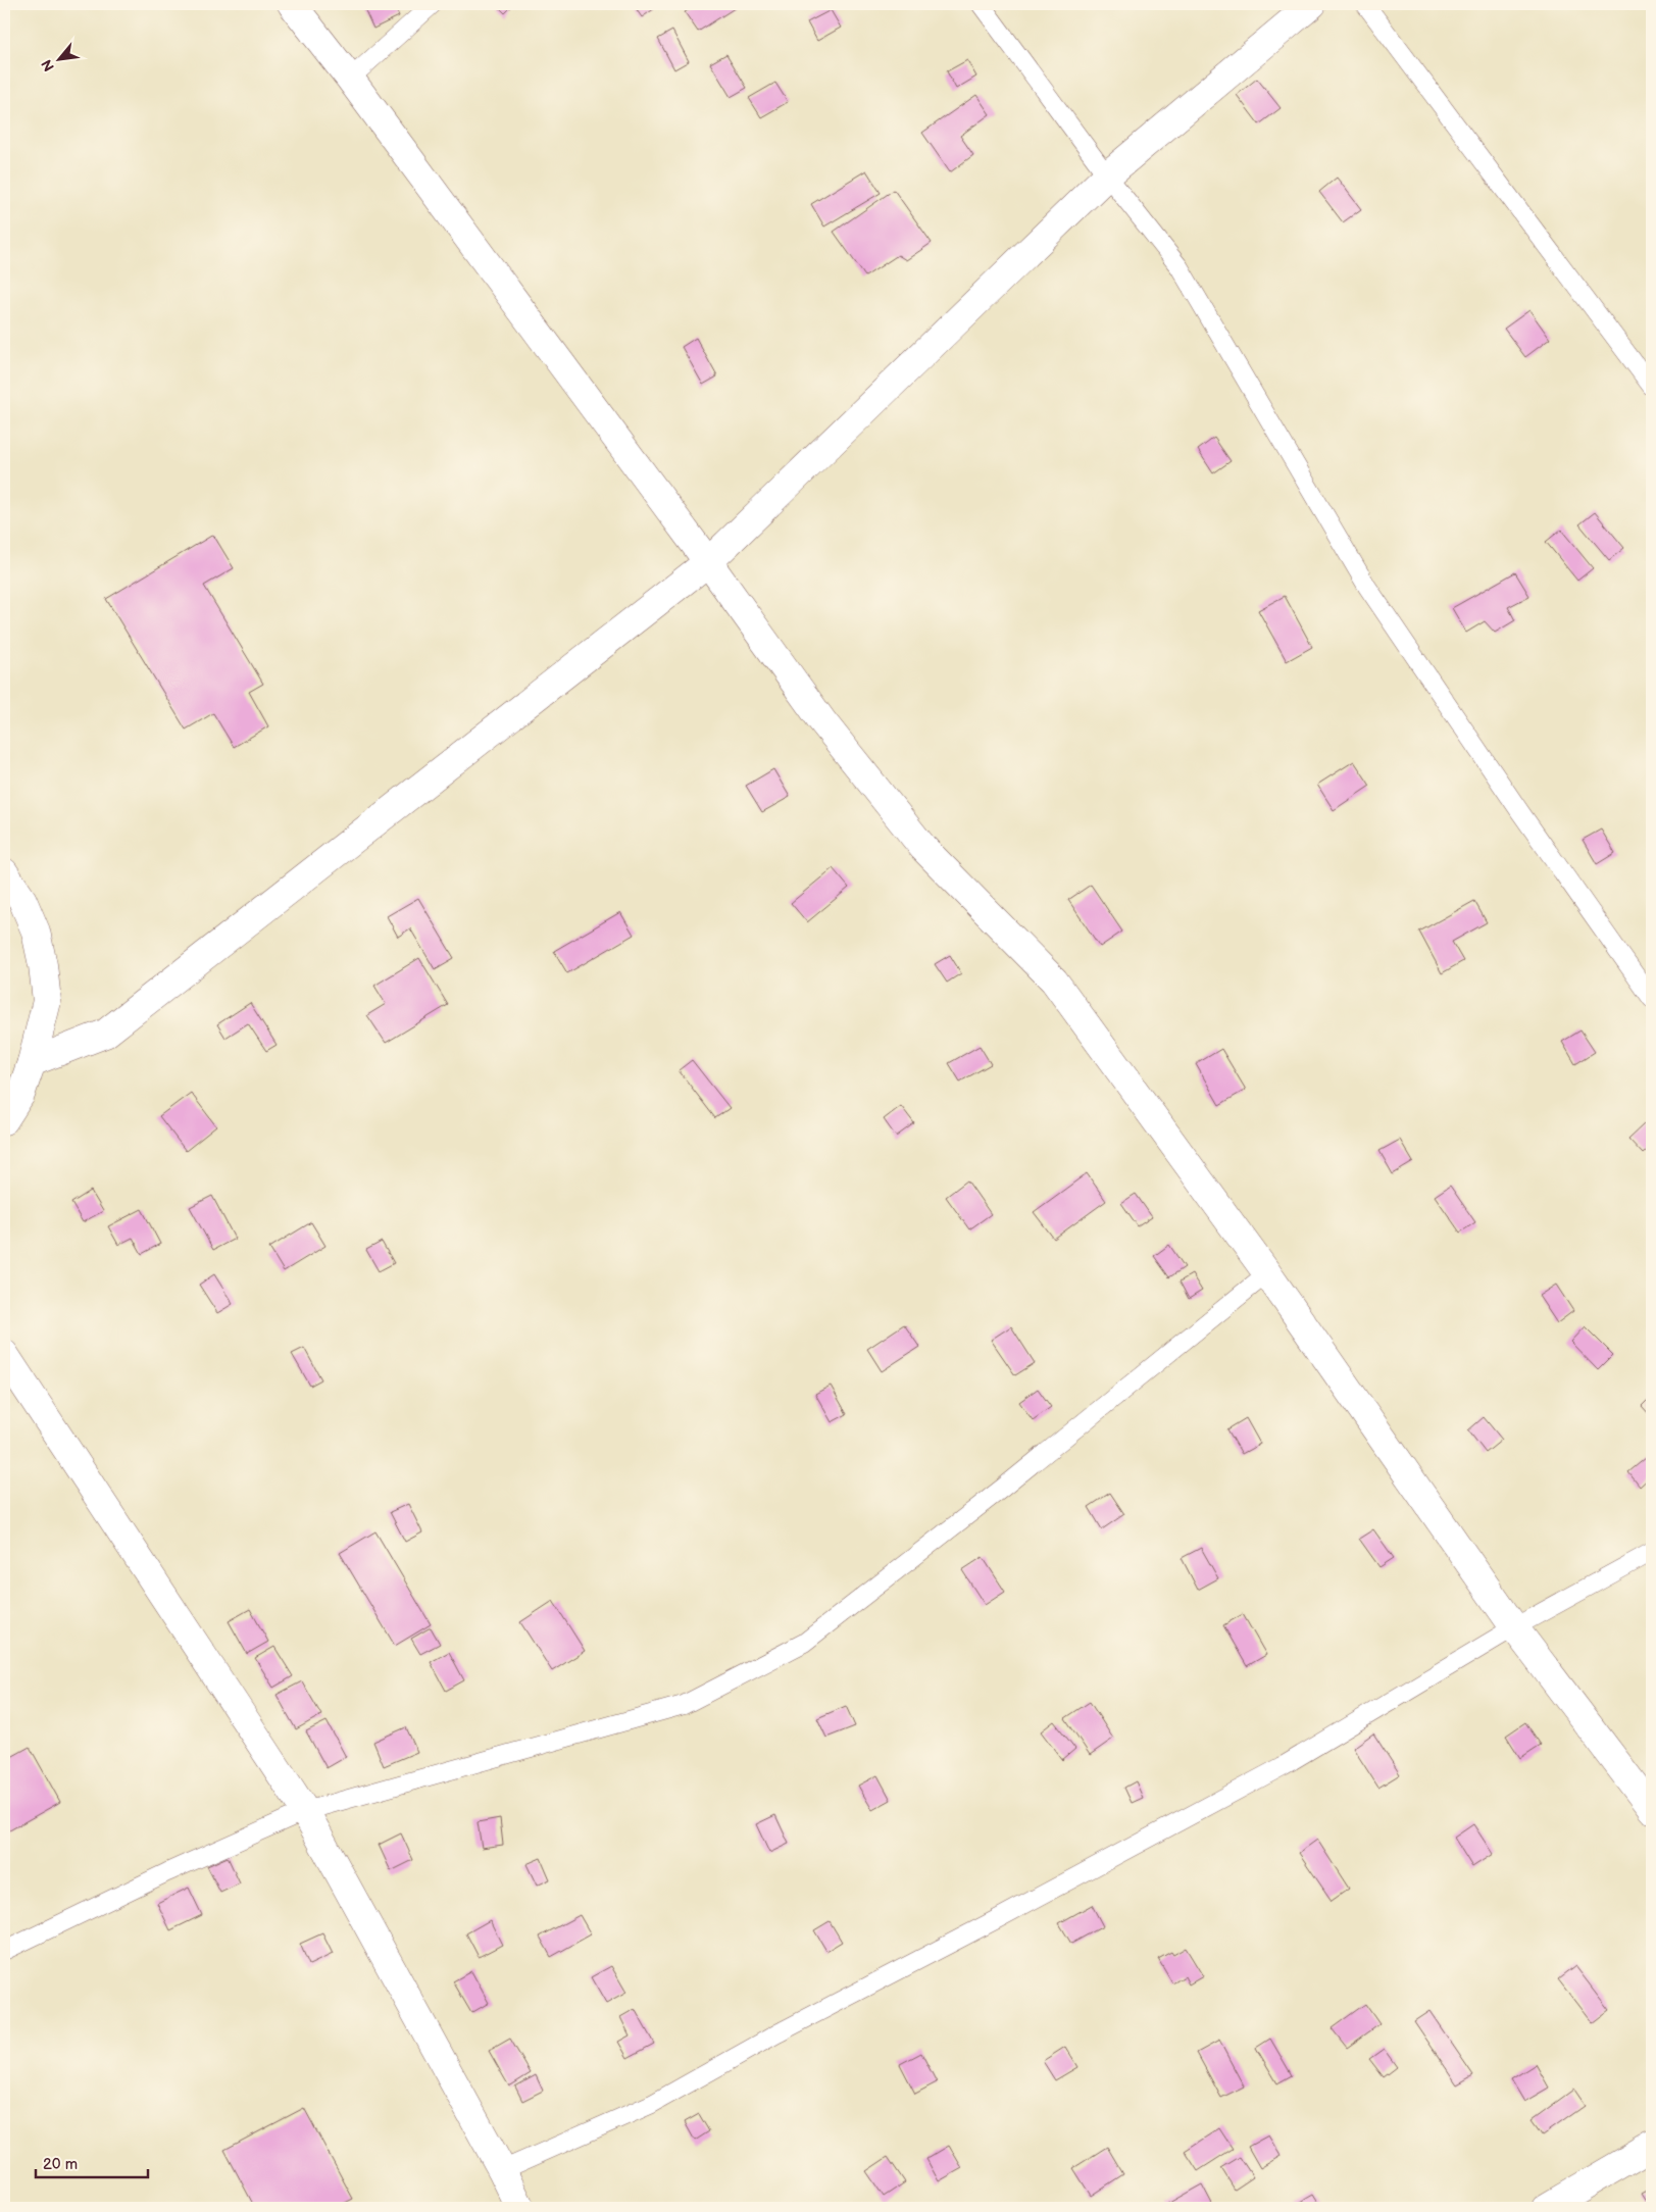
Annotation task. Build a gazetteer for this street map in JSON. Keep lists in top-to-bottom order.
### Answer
{
  "scale_bar": "20 m",
  "north": "bottom left"
}
